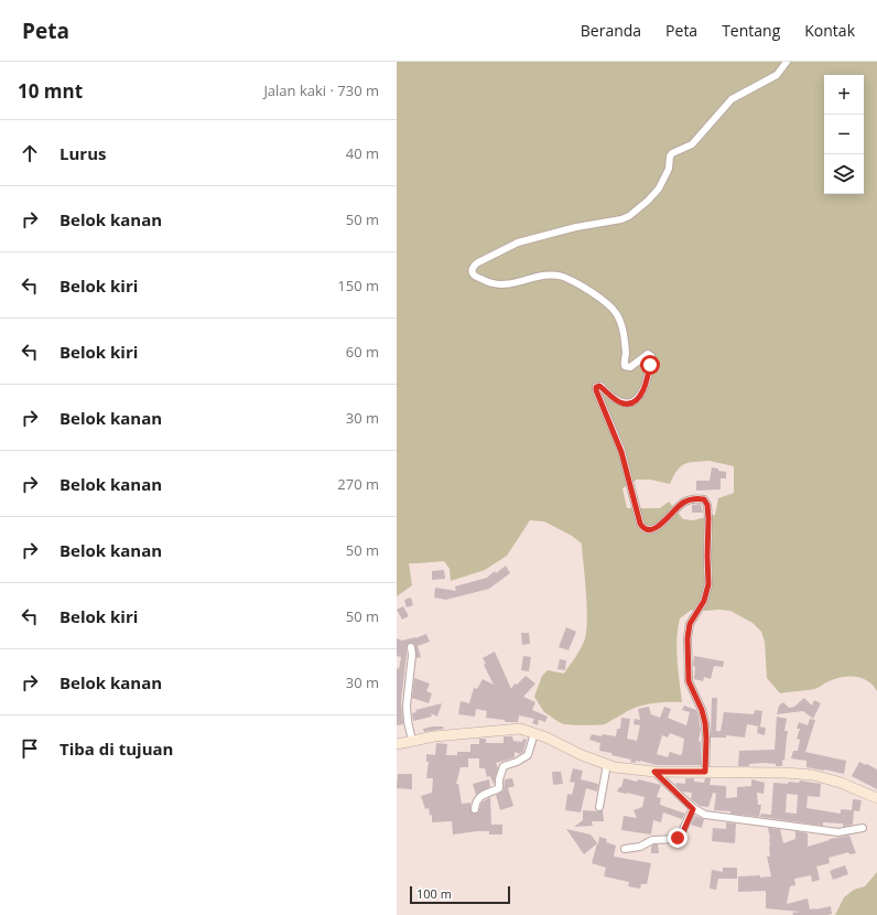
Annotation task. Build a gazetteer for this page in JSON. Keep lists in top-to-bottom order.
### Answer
{
  "scale_bar": "100 m",
  "page": {
    "header": "Peta",
    "nav": [
      "Beranda",
      "Peta",
      "Tentang",
      "Kontak"
    ],
    "heading": ["10 mnt", "Jalan kaki · 730 m"],
    "map_buttons": ["+", "−"],
    "list": [
      ["Lurus", "40 m"],
      ["Belok kanan", "50 m"],
      ["Belok kiri", "150 m"],
      ["Belok kiri", "60 m"],
      ["Belok kanan", "30 m"],
      ["Belok kanan", "270 m"],
      ["Belok kanan", "50 m"],
      ["Belok kiri", "50 m"],
      ["Belok kanan", "30 m"],
      "Tiba di tujuan"
    ],
    "scale": "100 m"
  }
}
